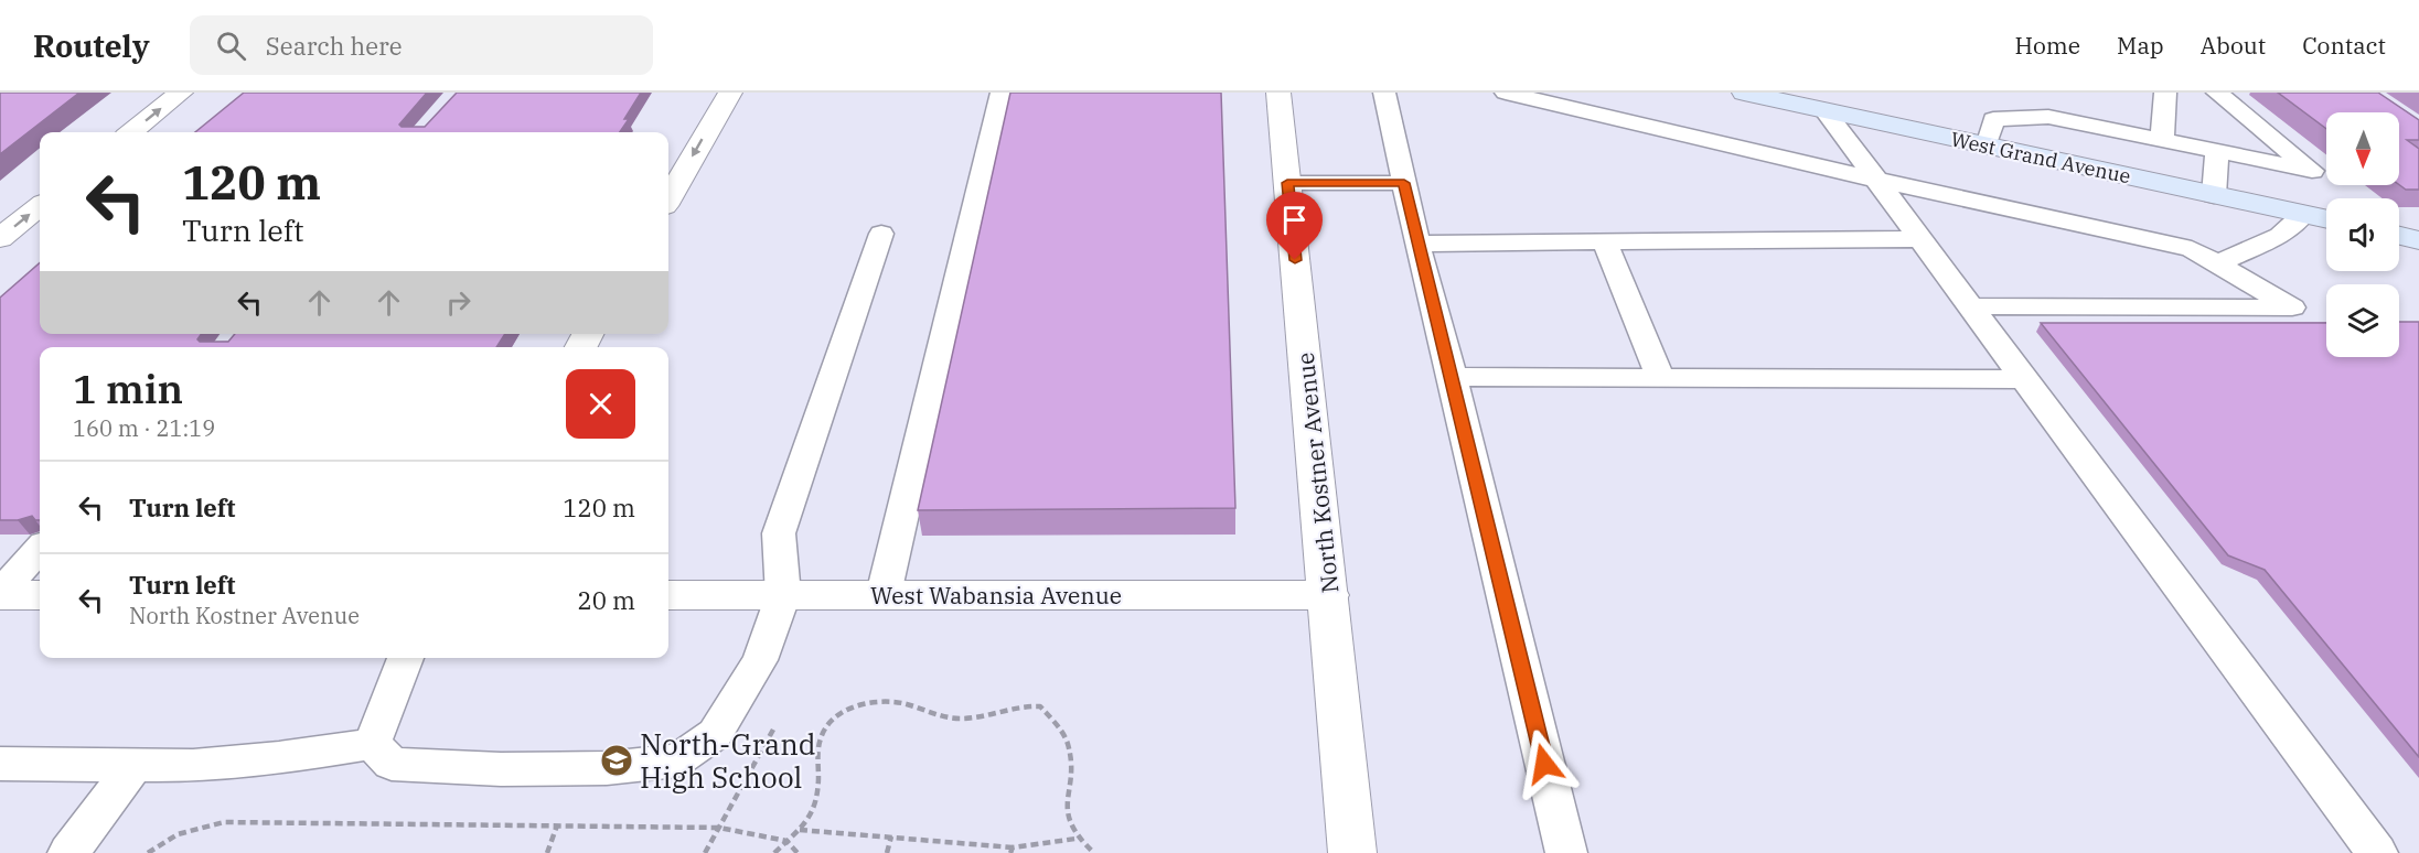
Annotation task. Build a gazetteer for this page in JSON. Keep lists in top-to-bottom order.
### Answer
{
  "streets": {
    "main road": ["West Grand Avenue"],
    "street": ["North Kostner Avenue", "West Wabansia Avenue"]
  },
  "crossings": [
    ["North Kostner Avenue", "West Wabansia Avenue"]
  ],
  "places": {
    "school or university": ["North-Grand High School"]
  },
  "north": "bottom",
  "page": {
    "header": "Routely",
    "search": "Search here",
    "nav": [
      "Home",
      "Map",
      "About",
      "Contact"
    ],
    "turn": ["120 m", "Turn left"],
    "heading": ["1 min", "160 m · 21:19"],
    "list": [
      {
        "name": "Turn left",
        "value": "120 m"
      },
      {
        "name": "Turn left",
        "note": "North Kostner Avenue",
        "value": "20 m"
      }
    ]
  }
}
